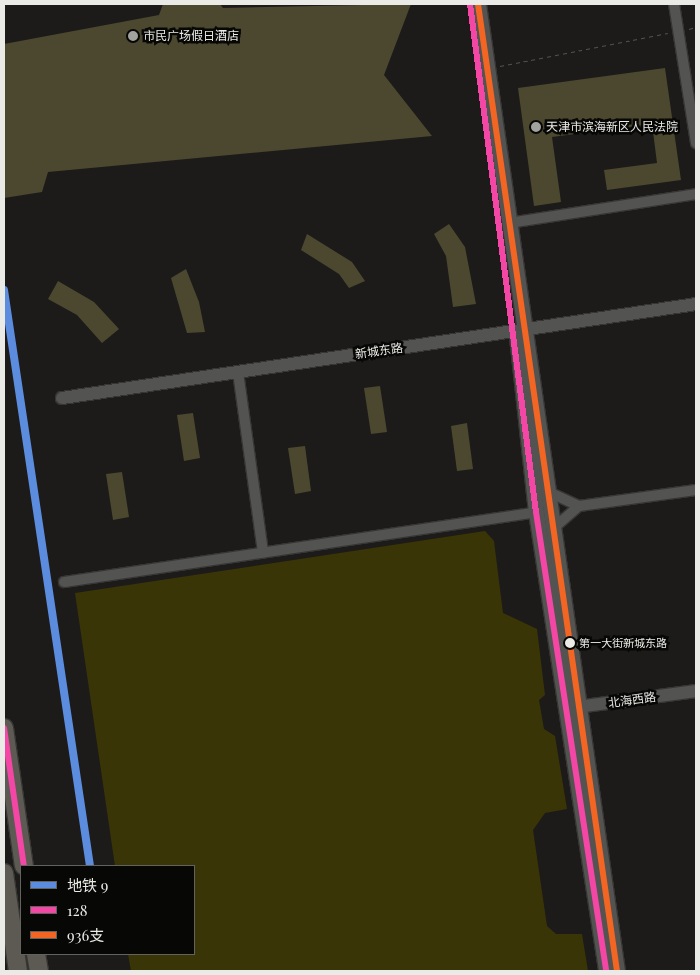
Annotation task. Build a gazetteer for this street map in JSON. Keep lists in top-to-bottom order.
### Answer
{
  "streets": {
    "street": ["新城东路", "北海西路"]
  },
  "places": ["市民广场假日酒店", "天津市滨海新区人民法院", "第一大街新城东路"],
  "lines": ["transit line 128", "transit line 936支", "metro line 9"],
  "legend": ["地铁 9", "128", "936支"]
}
